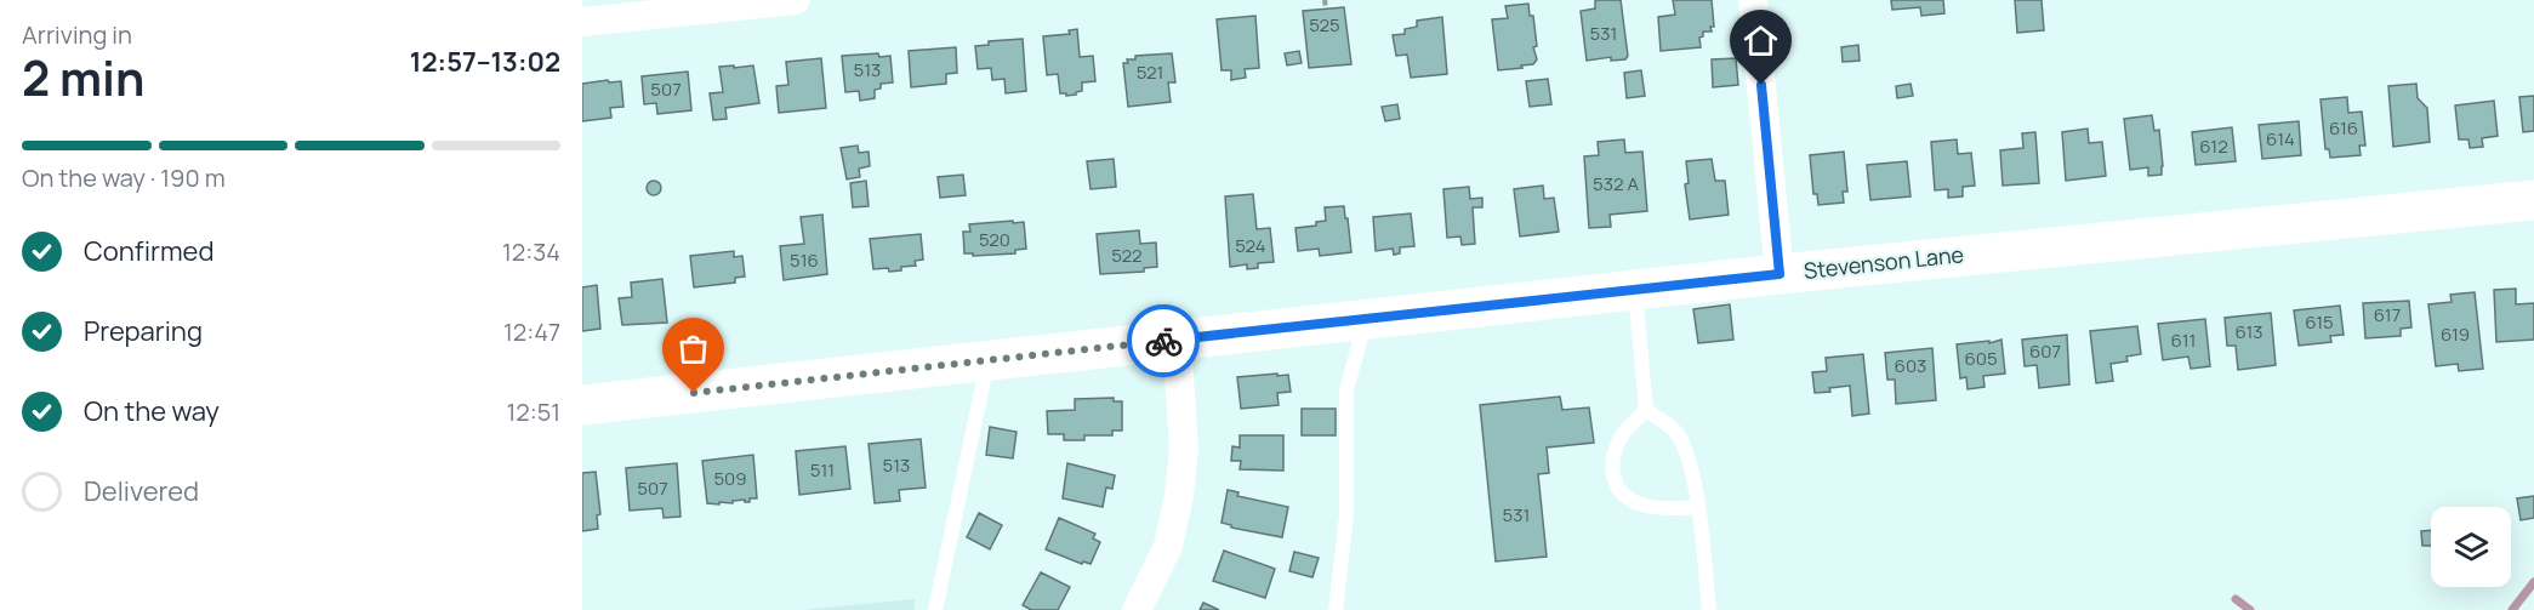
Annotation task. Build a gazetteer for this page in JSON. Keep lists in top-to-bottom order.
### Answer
{
  "streets": {
    "street": ["Stevenson Lane"]
  },
  "house_numbers": [
    "525",
    "531",
    "513",
    "521",
    "507",
    "616",
    "614",
    "612",
    "532 A",
    "520",
    "524",
    "522",
    "516",
    "617",
    "615",
    "613",
    "619",
    "611",
    "607",
    "605",
    "603",
    "513",
    "511",
    "509",
    "507",
    "531"
  ],
  "page": {
    "heading": ["2 min", "Arriving in", "12:57–13:02"],
    "bar": "On the way · 190 m",
    "list": [
      ["Confirmed", "12:34"],
      ["Preparing", "12:47"],
      ["On the way", "12:51"],
      "Delivered"
    ]
  }
}
